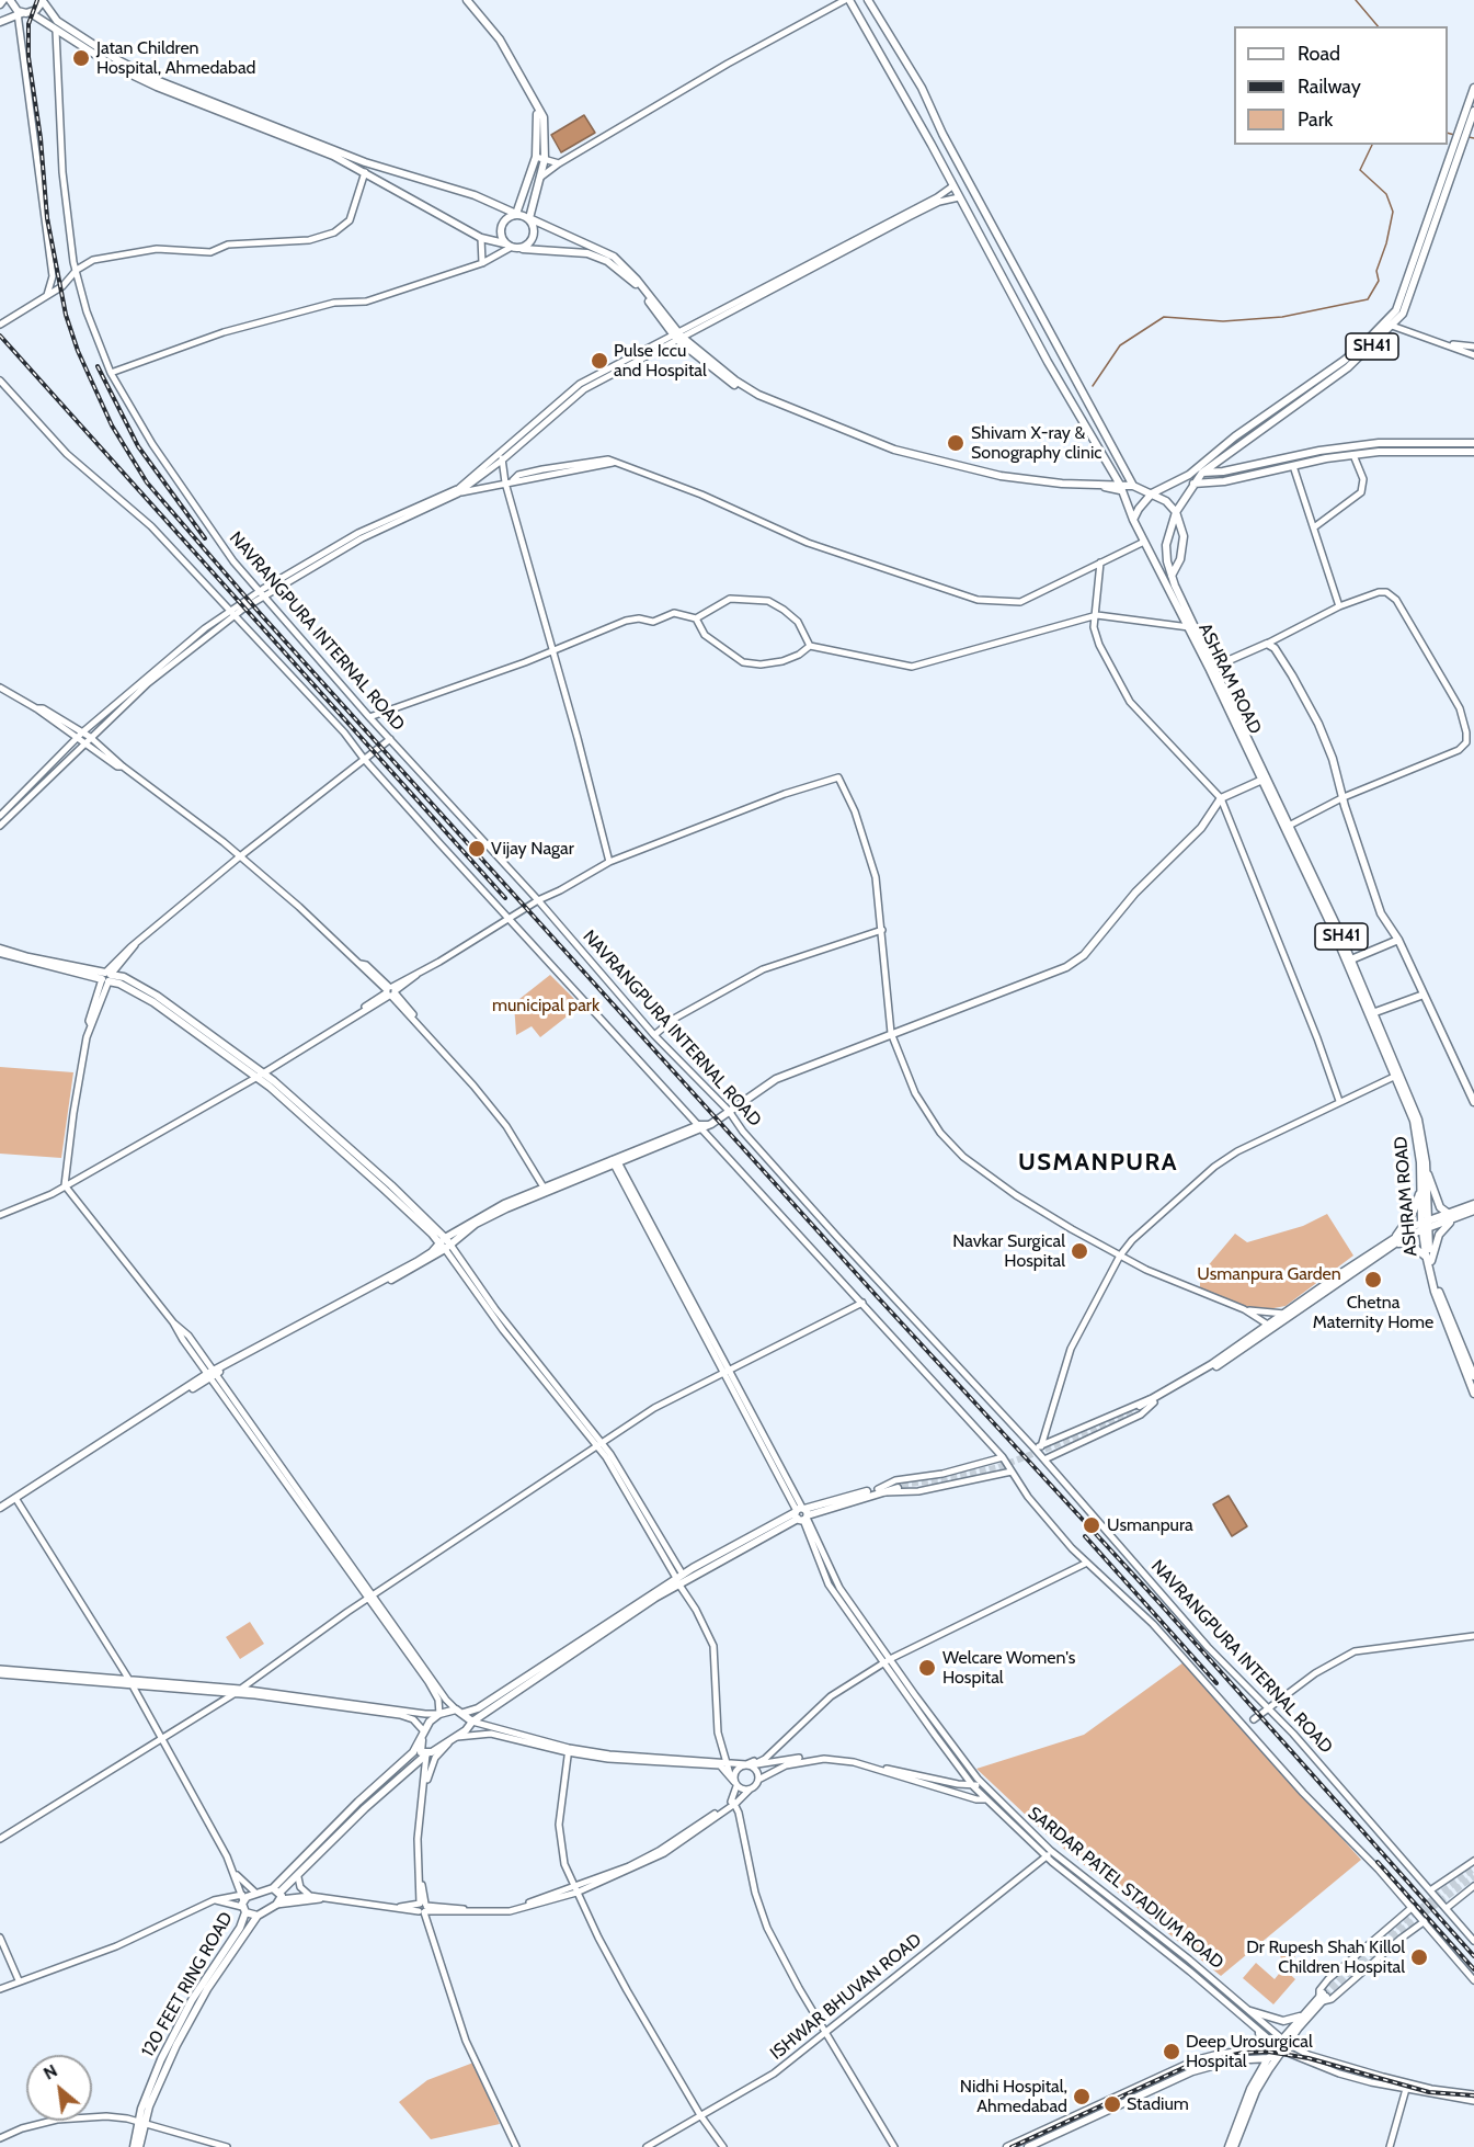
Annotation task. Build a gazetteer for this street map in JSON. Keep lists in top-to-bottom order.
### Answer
{
  "streets": {
    "main road": ["SH41", "ASHRAM ROAD", "120 FEET RING ROAD"],
    "street": ["NAVRANGPURA INTERNAL ROAD", "SARDAR PATEL STADIUM ROAD", "ISHWAR BHUVAN ROAD"]
  },
  "crossings": [
    ["SARDAR PATEL STADIUM ROAD", "ISHWAR BHUVAN ROAD"]
  ],
  "districts": ["USMANPURA"],
  "parks": ["municipal park", "Usmanpura Garden"],
  "places": [
    "Jatan Children Hospital, Ahmedabad",
    "Pulse Iccu and Hospital",
    "Shivam X-ray & Sonography clinic",
    "Vijay Nagar",
    "Navkar Surgical Hospital",
    "Chetna Maternity Home",
    "Usmanpura",
    "Welcare Women's Hospital",
    "Dr Rupesh Shah Killol Children Hospital",
    "Deep Urosurgical Hospital",
    "Nidhi Hospital, Ahmedabad",
    "Stadium"
  ],
  "legend": ["Road", "Railway", "Park"],
  "north": "top left"
}
